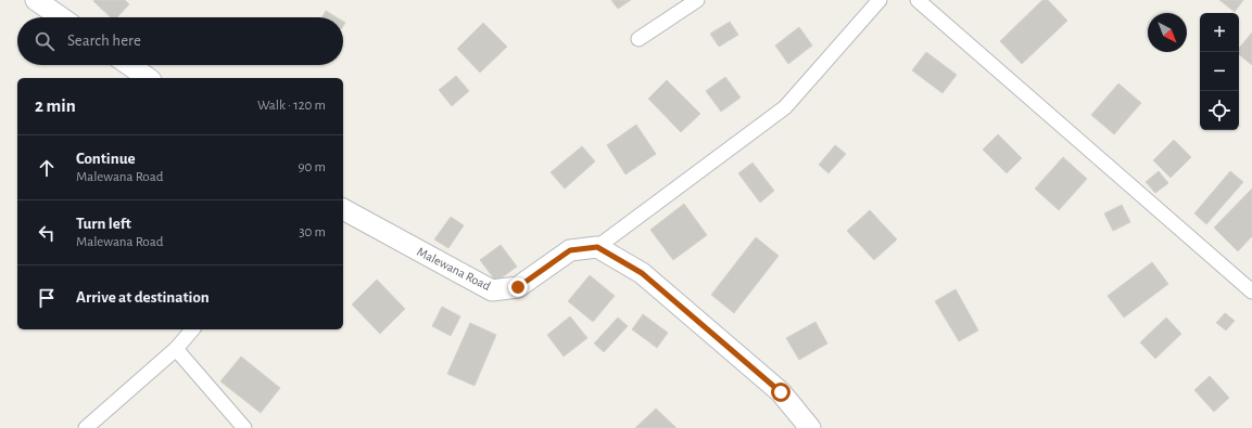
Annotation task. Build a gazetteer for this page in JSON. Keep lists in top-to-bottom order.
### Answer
{
  "streets": {
    "street": ["Malewana Road"]
  },
  "north": "bottom right",
  "page": {
    "map_buttons": ["+", "−"],
    "search": "Search here",
    "heading": ["2 min", "Walk · 120 m"],
    "list": [
      ["Continue", "Malewana Road", "90 m"],
      ["Turn left", "Malewana Road", "30 m"],
      "Arrive at destination"
    ]
  }
}
